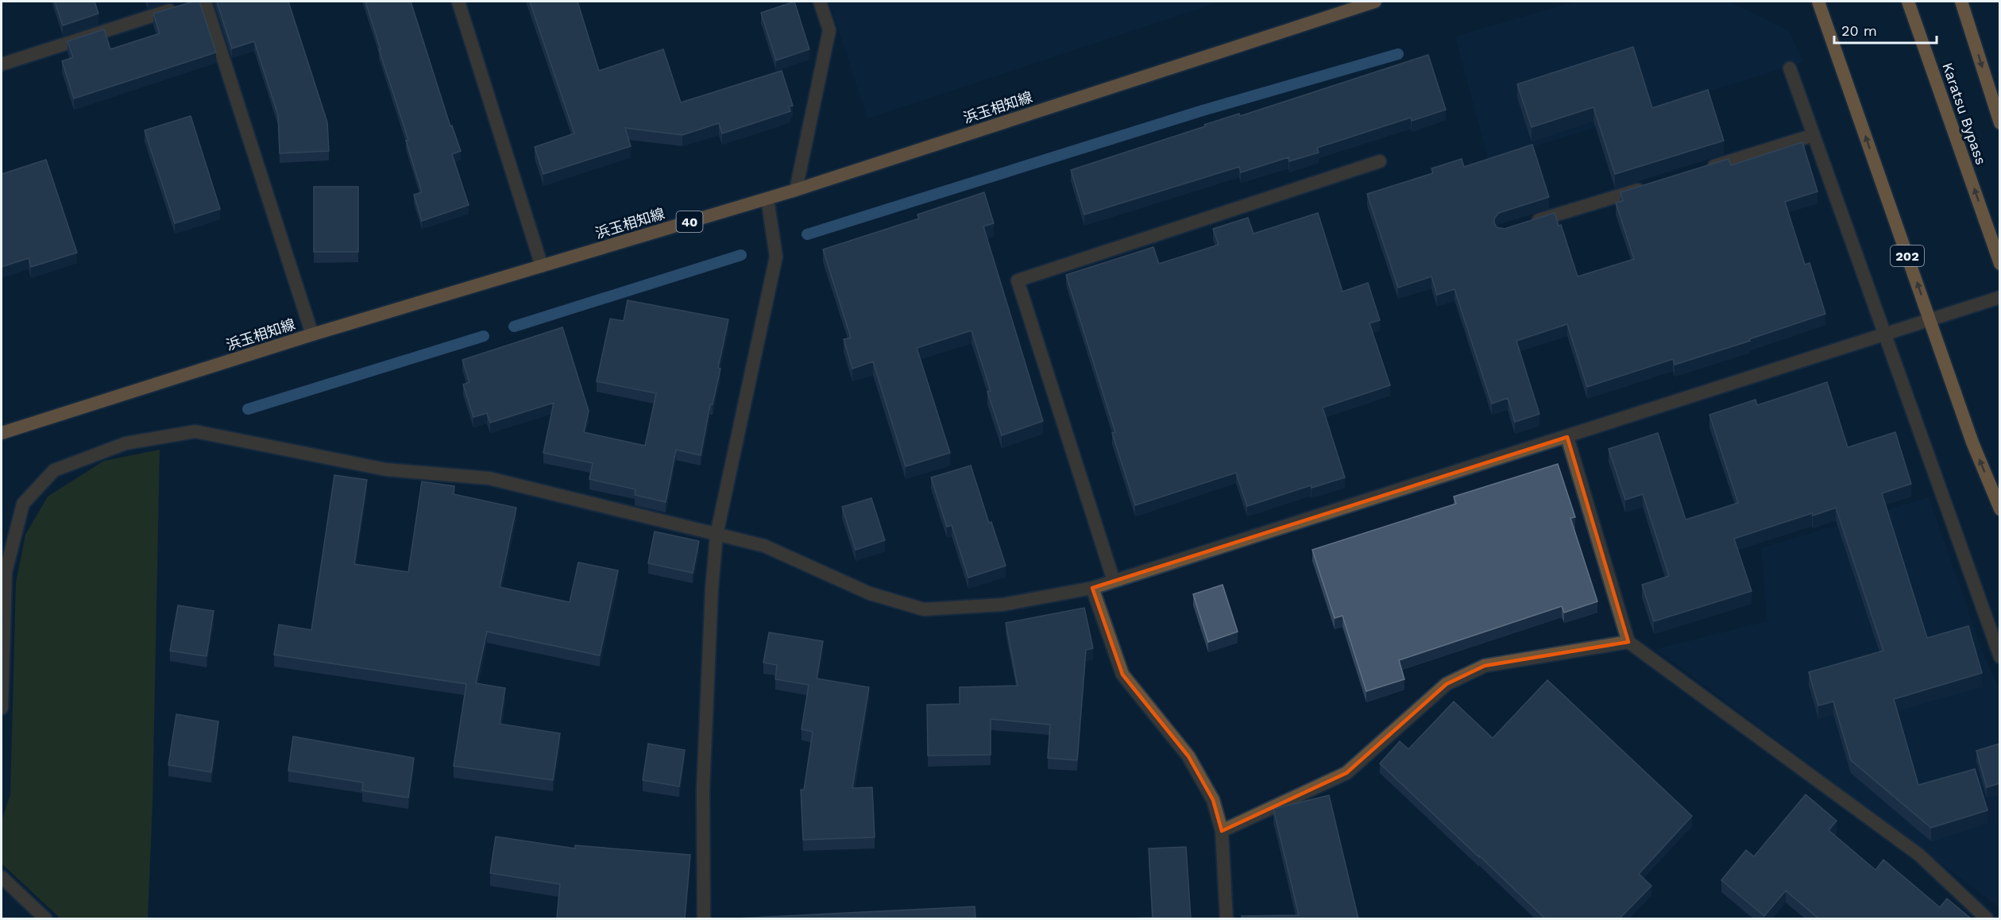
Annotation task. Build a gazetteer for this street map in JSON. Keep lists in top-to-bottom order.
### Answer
{
  "streets": {
    "highway": ["Karatsu Bypass", "202"],
    "main road": ["浜玉相知線", "40"]
  },
  "scale_bar": "20 m"
}
